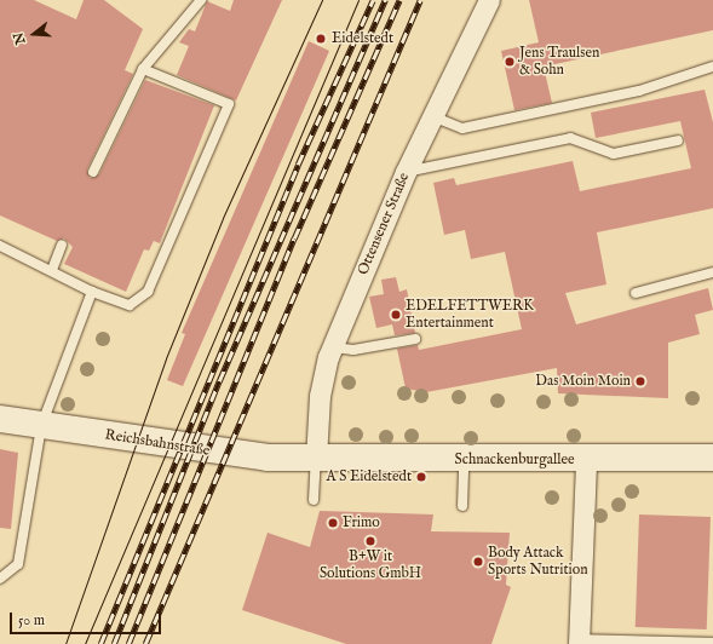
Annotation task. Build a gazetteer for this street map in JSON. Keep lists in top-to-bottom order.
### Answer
{
  "streets": {
    "street": ["Ottensener Straße", "Reichsbahnstraße", "Schnackenburgallee"]
  },
  "crossings": [
    ["Ottensener Straße", "Reichsbahnstraße"],
    ["Ottensener Straße", "Schnackenburgallee"],
    ["Reichsbahnstraße", "Schnackenburgallee"]
  ],
  "places": [
    "Eidelstedt",
    "Jens Traulsen & Sohn",
    "EDELFETTWERK Entertainment",
    "Das Moin Moin",
    "A S Eidelstedt",
    "Frimo",
    "B+W it Solutions GmbH",
    "Body Attack Sports Nutrition"
  ],
  "scale_bar": "50 m",
  "north": "left"
}
